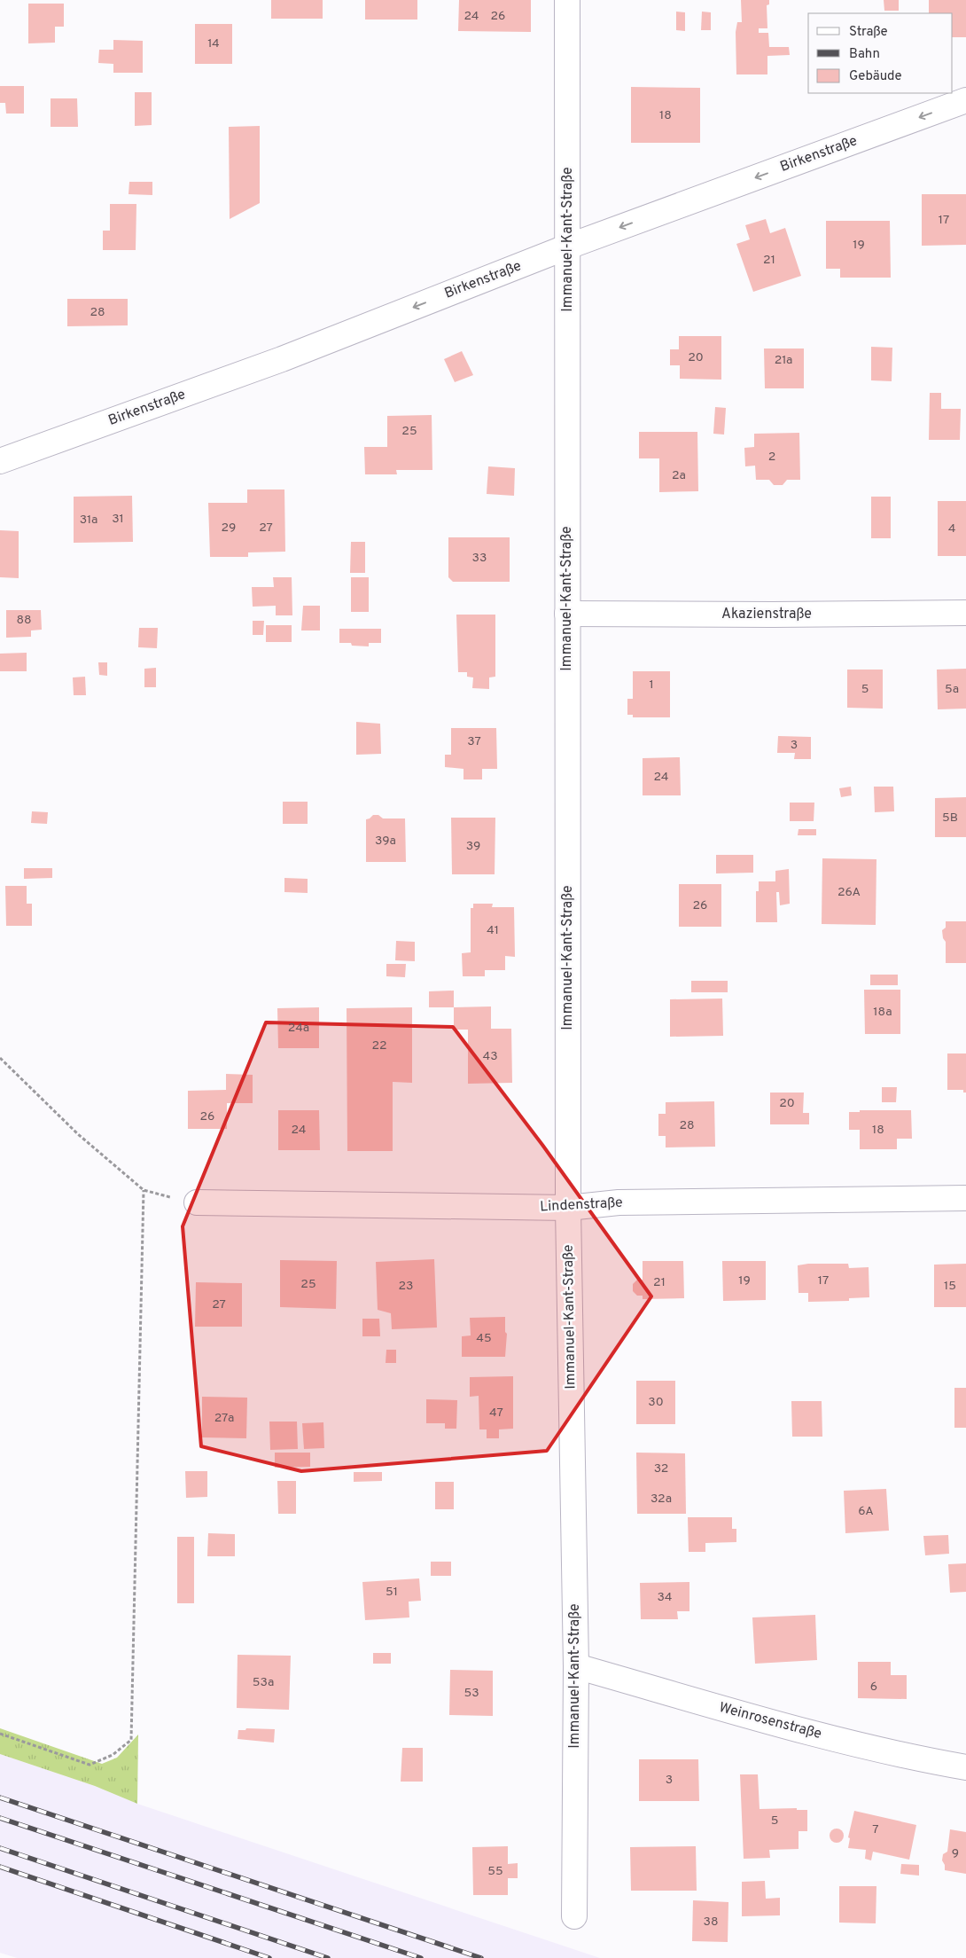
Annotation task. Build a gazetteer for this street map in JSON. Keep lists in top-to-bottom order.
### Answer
{
  "streets": {
    "street": [
      "Birkenstraße",
      "Immanuel-Kant-Straße",
      "Akazienstraße",
      "Lindenstraße",
      "Weinrosenstraße"
    ]
  },
  "crossings": [
    ["Birkenstraße", "Immanuel-Kant-Straße"],
    ["Immanuel-Kant-Straße", "Akazienstraße"],
    ["Immanuel-Kant-Straße", "Lindenstraße"],
    ["Immanuel-Kant-Straße", "Weinrosenstraße"]
  ],
  "one_way": ["Birkenstraße"],
  "house_numbers": [
    "24",
    "26",
    "14",
    "18",
    "17",
    "19",
    "21",
    "28",
    "20",
    "21a",
    "25",
    "2",
    "2a",
    "31",
    "31a",
    "29",
    "27",
    "4",
    "33",
    "88",
    "1",
    "5",
    "5a",
    "37",
    "3",
    "24",
    "5B",
    "39a",
    "39",
    "26A",
    "26",
    "41",
    "18a",
    "24a",
    "22",
    "43",
    "20",
    "26",
    "28",
    "24",
    "18",
    "19",
    "17",
    "21",
    "25",
    "23",
    "15",
    "27",
    "45",
    "30",
    "47",
    "27a",
    "32",
    "32a",
    "6A",
    "51",
    "34",
    "53a",
    "6",
    "53",
    "3",
    "5",
    "7",
    "9",
    "55",
    "38"
  ],
  "legend": ["Straße", "Bahn", "Gebäude"]
}
